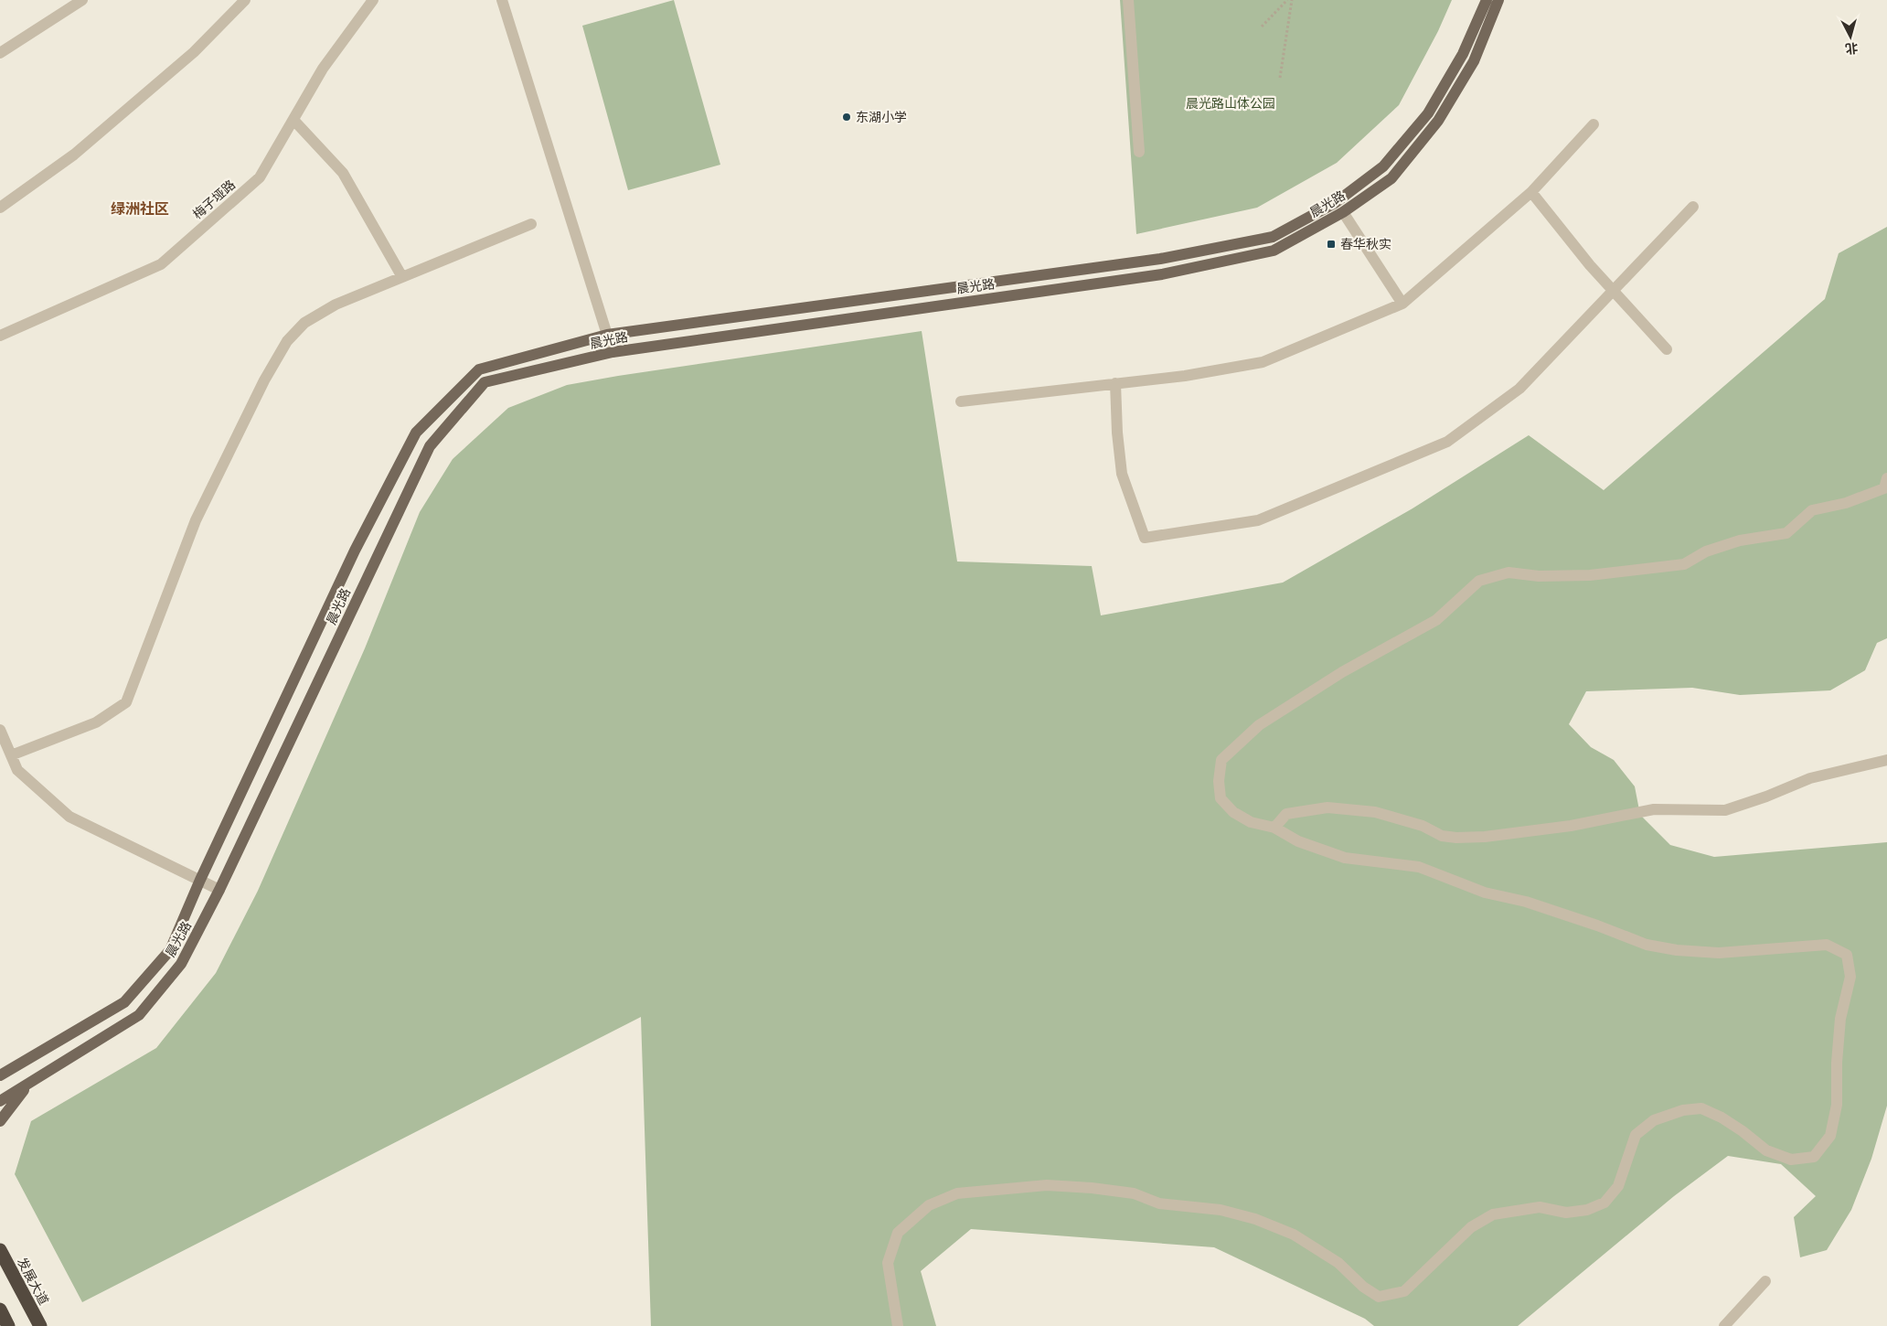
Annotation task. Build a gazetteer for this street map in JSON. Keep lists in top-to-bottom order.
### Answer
{
  "streets": {
    "highway": ["发展大道"],
    "main road": ["晨光路"],
    "street": ["梅子垭路"]
  },
  "districts": ["绿洲社区"],
  "parks": ["晨光路山体公园"],
  "places": {
    "other": ["东湖小学"],
    "transit": ["春华秋实"]
  },
  "north": "bottom"
}
